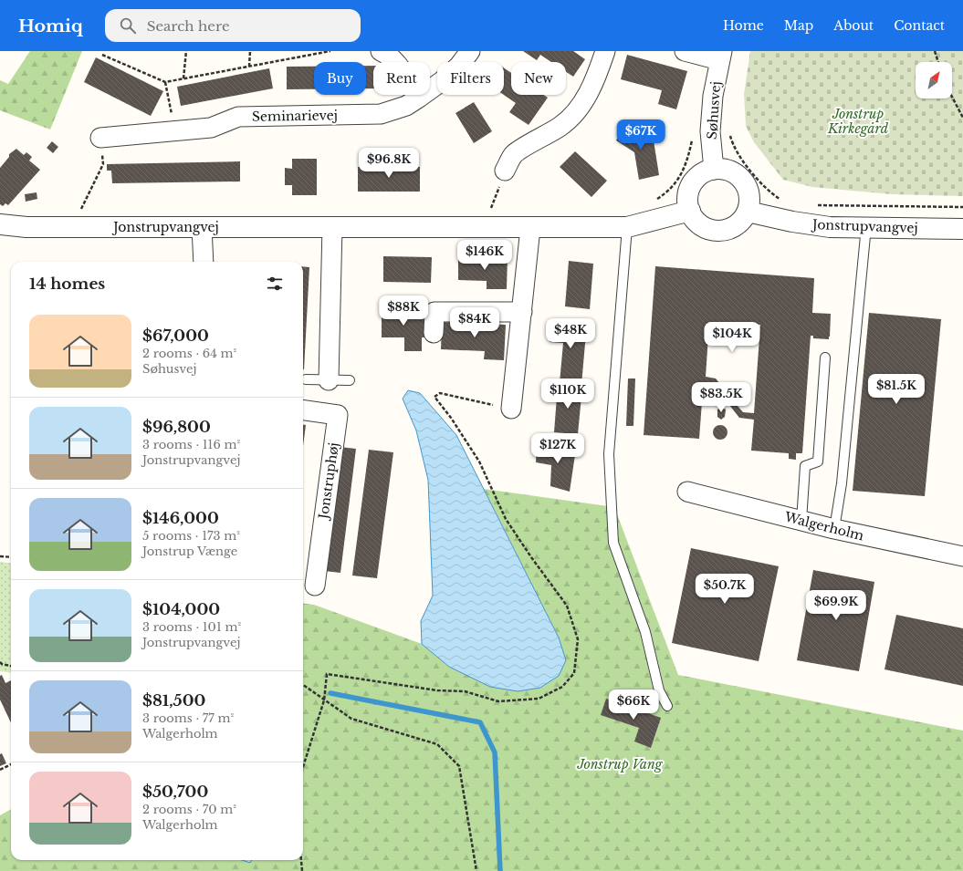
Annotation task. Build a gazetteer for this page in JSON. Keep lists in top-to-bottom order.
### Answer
{
  "streets": {
    "street": [
      "Søhusvej",
      "Seminarievej",
      "Jonstrupvangvej",
      "Jonstruphøj",
      "Walgerholm"
    ]
  },
  "crossings": [
    ["Søhusvej", "Jonstrupvangvej"]
  ],
  "parks": ["Jonstrup Kirkegård", "Jonstrup Vang"],
  "north": "top right",
  "page": {
    "header": "Homiq",
    "search": "Search here",
    "nav": [
      "Home",
      "Map",
      "About",
      "Contact"
    ],
    "chip": [
      "Buy",
      "Rent",
      "Filters",
      "New"
    ],
    "price": [
      "$67K",
      "$96.8K",
      "$146K",
      "$88K",
      "$84K",
      "$48K",
      "$104K",
      "$81.5K",
      "$110K",
      "$83.5K",
      "$127K",
      "$50.7K",
      "$69.9K",
      "$66K"
    ],
    "heading": "14 homes",
    "list": [
      {
        "name": "$67,000",
        "note": "2 rooms · 64 m² · Søhusvej"
      },
      {
        "name": "$96,800",
        "note": "3 rooms · 116 m² · Jonstrupvangvej"
      },
      {
        "name": "$146,000",
        "note": "5 rooms · 173 m² · Jonstrup Vænge"
      },
      {
        "name": "$104,000",
        "note": "3 rooms · 101 m² · Jonstrupvangvej"
      },
      {
        "name": "$81,500",
        "note": "3 rooms · 77 m² · Walgerholm"
      },
      {
        "name": "$50,700",
        "note": "2 rooms · 70 m² · Walgerholm"
      }
    ]
  }
}
